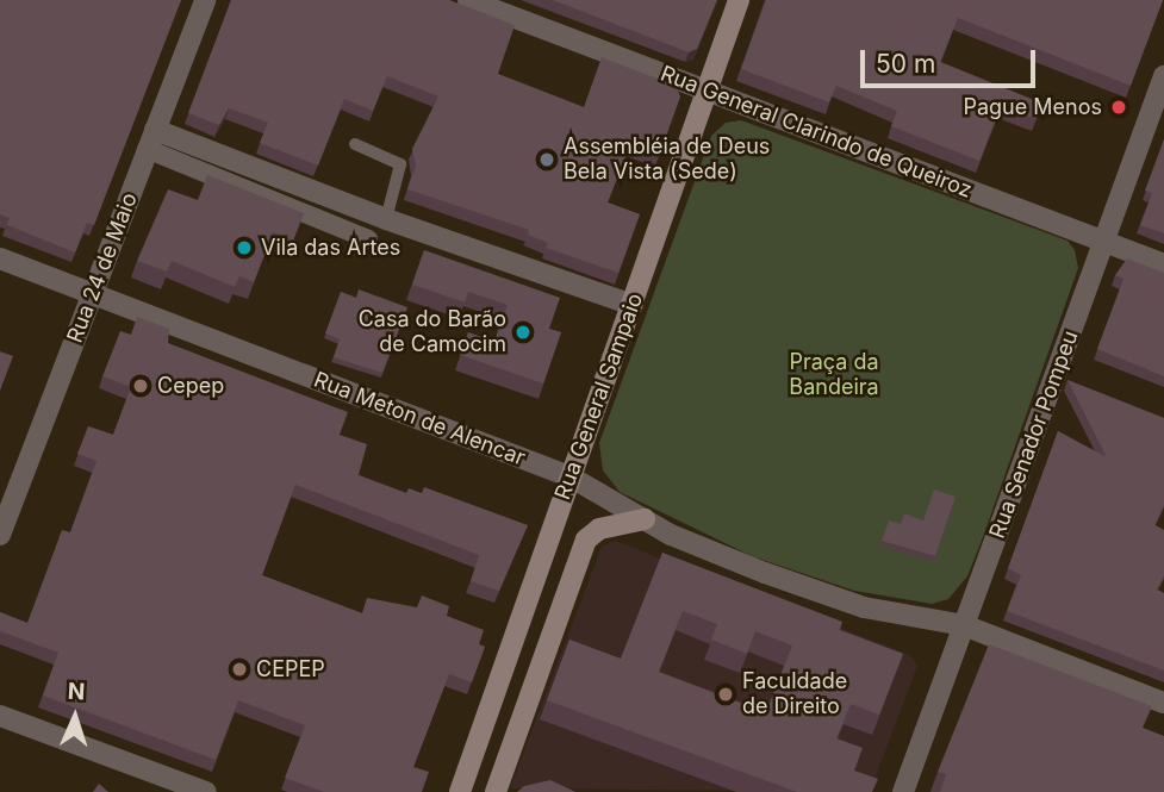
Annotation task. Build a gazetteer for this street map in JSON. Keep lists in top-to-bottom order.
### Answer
{
  "streets": {
    "main road": ["Rua General Sampaio"],
    "street": [
      "Rua General Clarindo de Queiroz",
      "Rua 24 de Maio",
      "Rua Meton de Alencar",
      "Rua Senador Pompeu"
    ]
  },
  "crossings": [
    ["Rua General Clarindo de Queiroz", "Rua General Sampaio"],
    ["Rua General Clarindo de Queiroz", "Rua Senador Pompeu"],
    ["Rua 24 de Maio", "Rua Meton de Alencar"],
    ["Rua General Sampaio", "Rua Meton de Alencar"],
    ["Rua Meton de Alencar", "Rua Senador Pompeu"]
  ],
  "parks": ["Praça da Bandeira"],
  "places": [
    "Pague Menos",
    "Assembléia de Deus Bela Vista (Sede)",
    "Vila das Artes",
    "Casa do Barão de Camocim",
    "Cepep",
    "CEPEP",
    "Faculdade de Direito"
  ],
  "scale_bar": "50 m",
  "north": "top"
}
